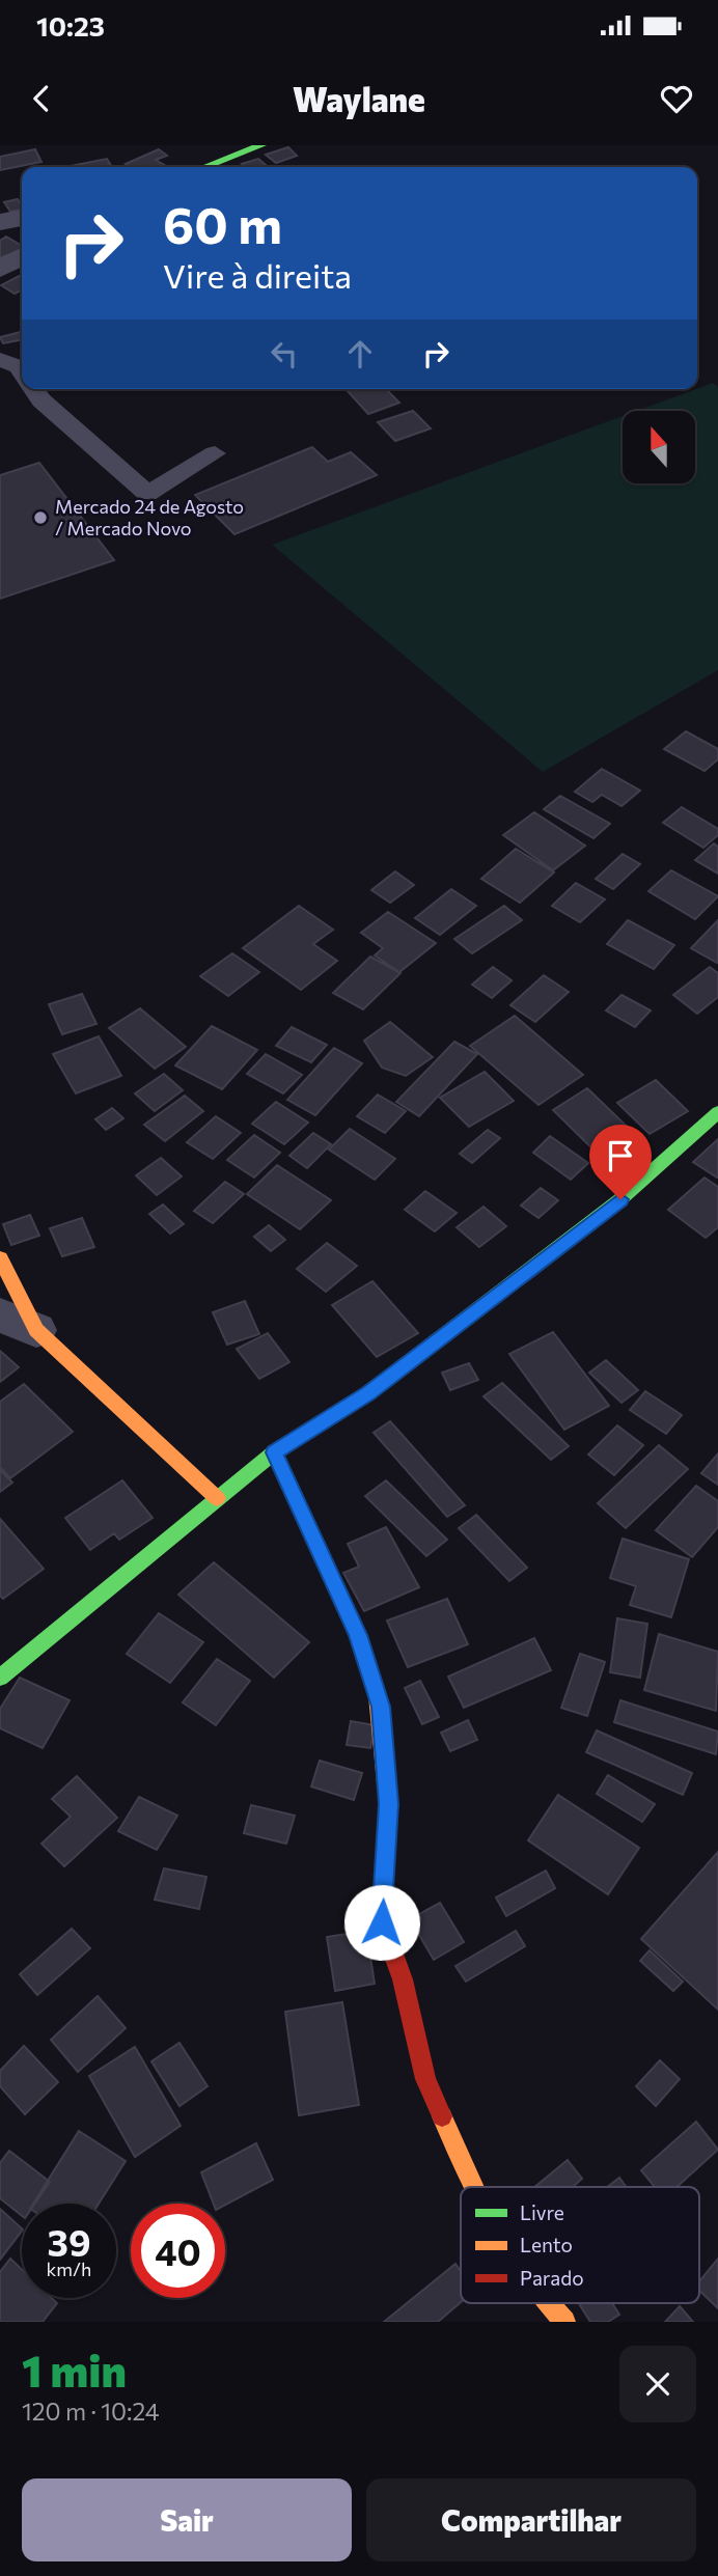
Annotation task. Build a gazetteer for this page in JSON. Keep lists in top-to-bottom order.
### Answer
{
  "places": ["Mercado 24 de Agosto / Mercado Novo"],
  "legend": ["Livre", "Lento", "Parado"],
  "north": "top",
  "page": {
    "status": "10:23",
    "header": "Waylane",
    "turn": ["60 m", "Vire à direita"],
    "speed": "39 km/h",
    "limit": "40",
    "heading": ["1 min", "120 m · 10:24"],
    "buttons": ["Sair", "Compartilhar"]
  }
}
